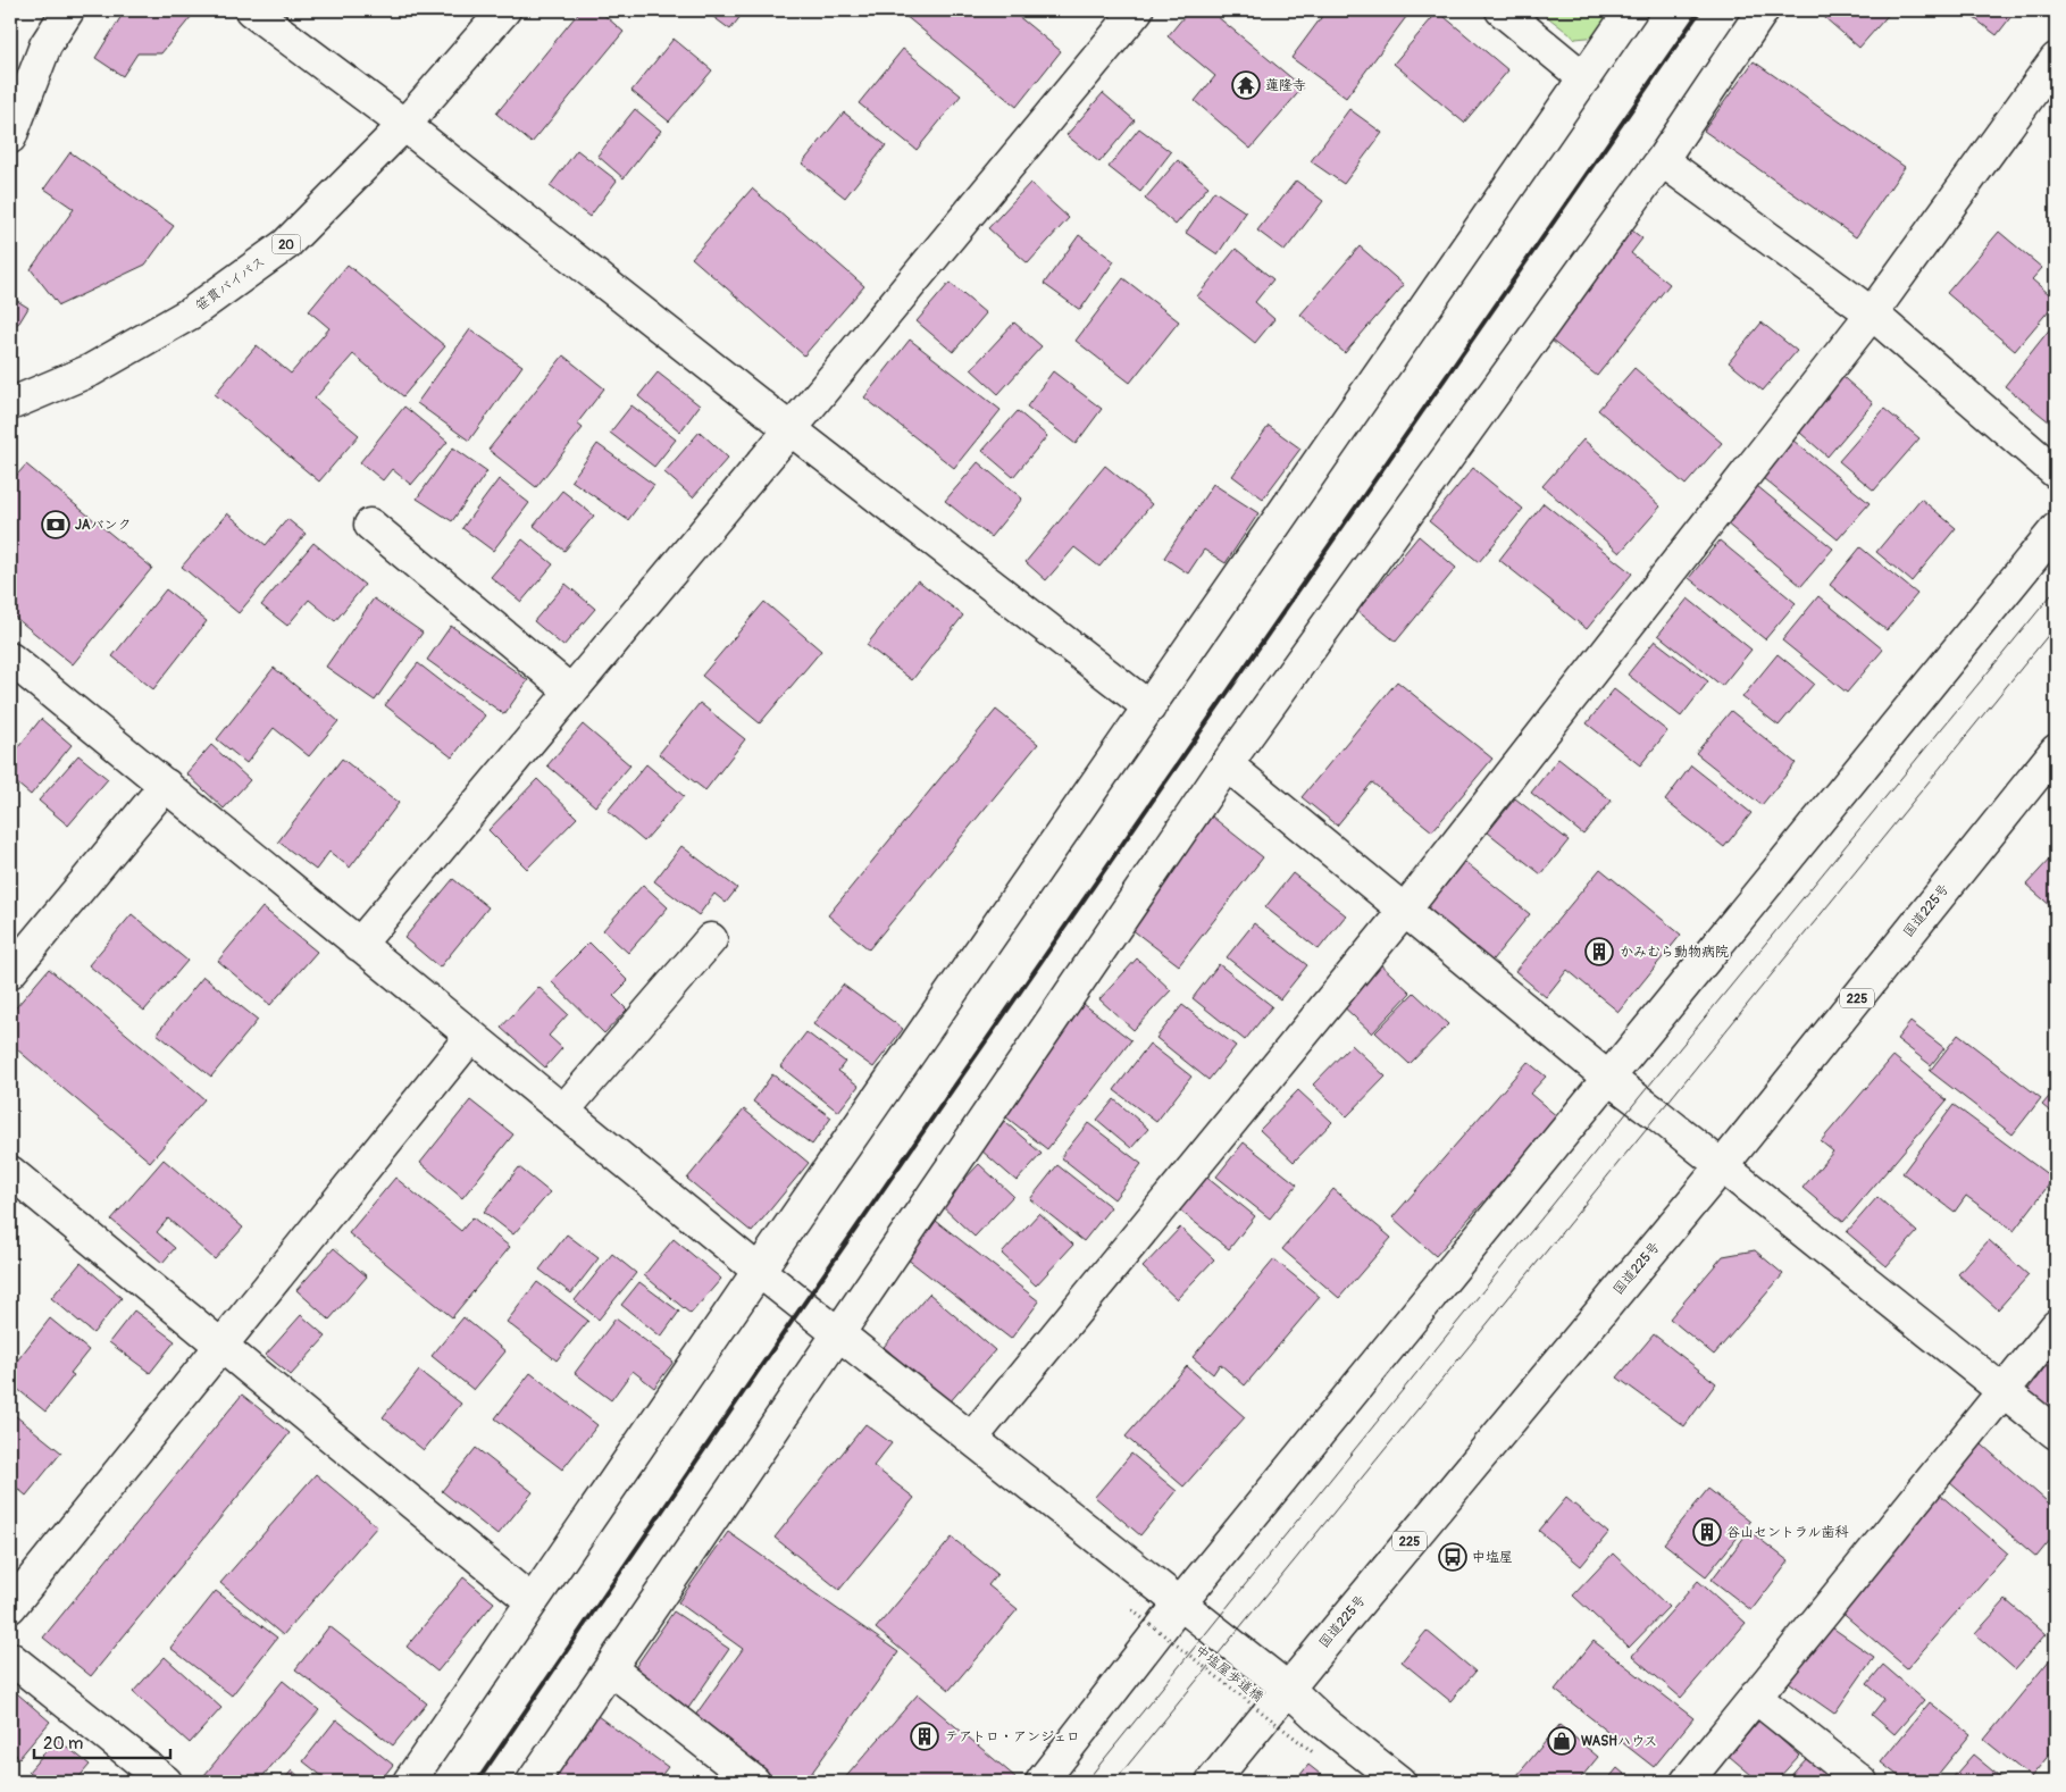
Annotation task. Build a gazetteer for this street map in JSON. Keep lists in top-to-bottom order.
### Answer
{
  "streets": {
    "main road": [
      "20",
      "笹貫バイパス",
      "国道225号",
      "225"
    ],
    "path": ["中塩屋歩道橋"]
  },
  "places": {
    "temple": ["蓮隆寺"],
    "bank": ["JAバンク"],
    "building": ["かみむら動物病院", "谷山セントラル歯科", "テアトロ・アンジェロ"],
    "bus stop": ["中塩屋"],
    "shop": ["WASHハウス"]
  },
  "scale_bar": "20 m"
}
